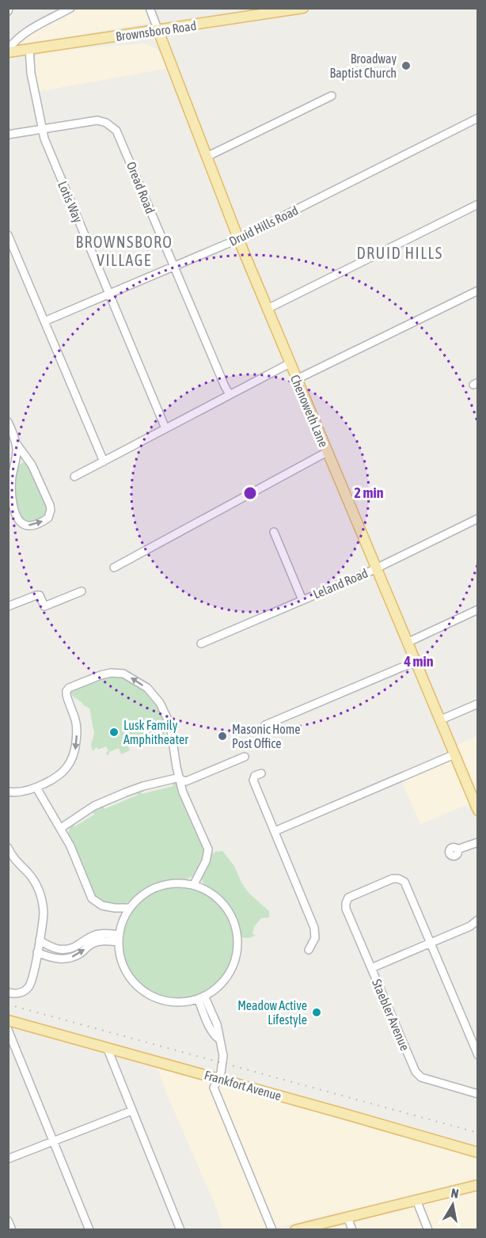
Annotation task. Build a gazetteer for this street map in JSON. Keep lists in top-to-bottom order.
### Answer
{
  "streets": {
    "main road": ["Brownsboro Road", "Chenoweth Lane", "Frankfort Avenue"],
    "street": [
      "Oread Road",
      "Lotis Way",
      "Druid Hills Road",
      "Leland Road",
      "Staebler Avenue"
    ]
  },
  "crossings": [
    ["Brownsboro Road", "Lotis Way"],
    ["Brownsboro Road", "Chenoweth Lane"],
    ["Oread Road", "Lotis Way"],
    ["Oread Road", "Druid Hills Road"],
    ["Lotis Way", "Druid Hills Road"],
    ["Druid Hills Road", "Chenoweth Lane"],
    ["Chenoweth Lane", "Leland Road"]
  ],
  "districts": ["BROWNSBORO VILLAGE", "DRUID HILLS"],
  "places": [
    "Broadway Baptist Church",
    "Lusk Family Amphitheater",
    "Masonic Home Post Office",
    "Meadow Active Lifestyle"
  ],
  "north": "top",
  "rings": ["2 min", "4 min"]
}
